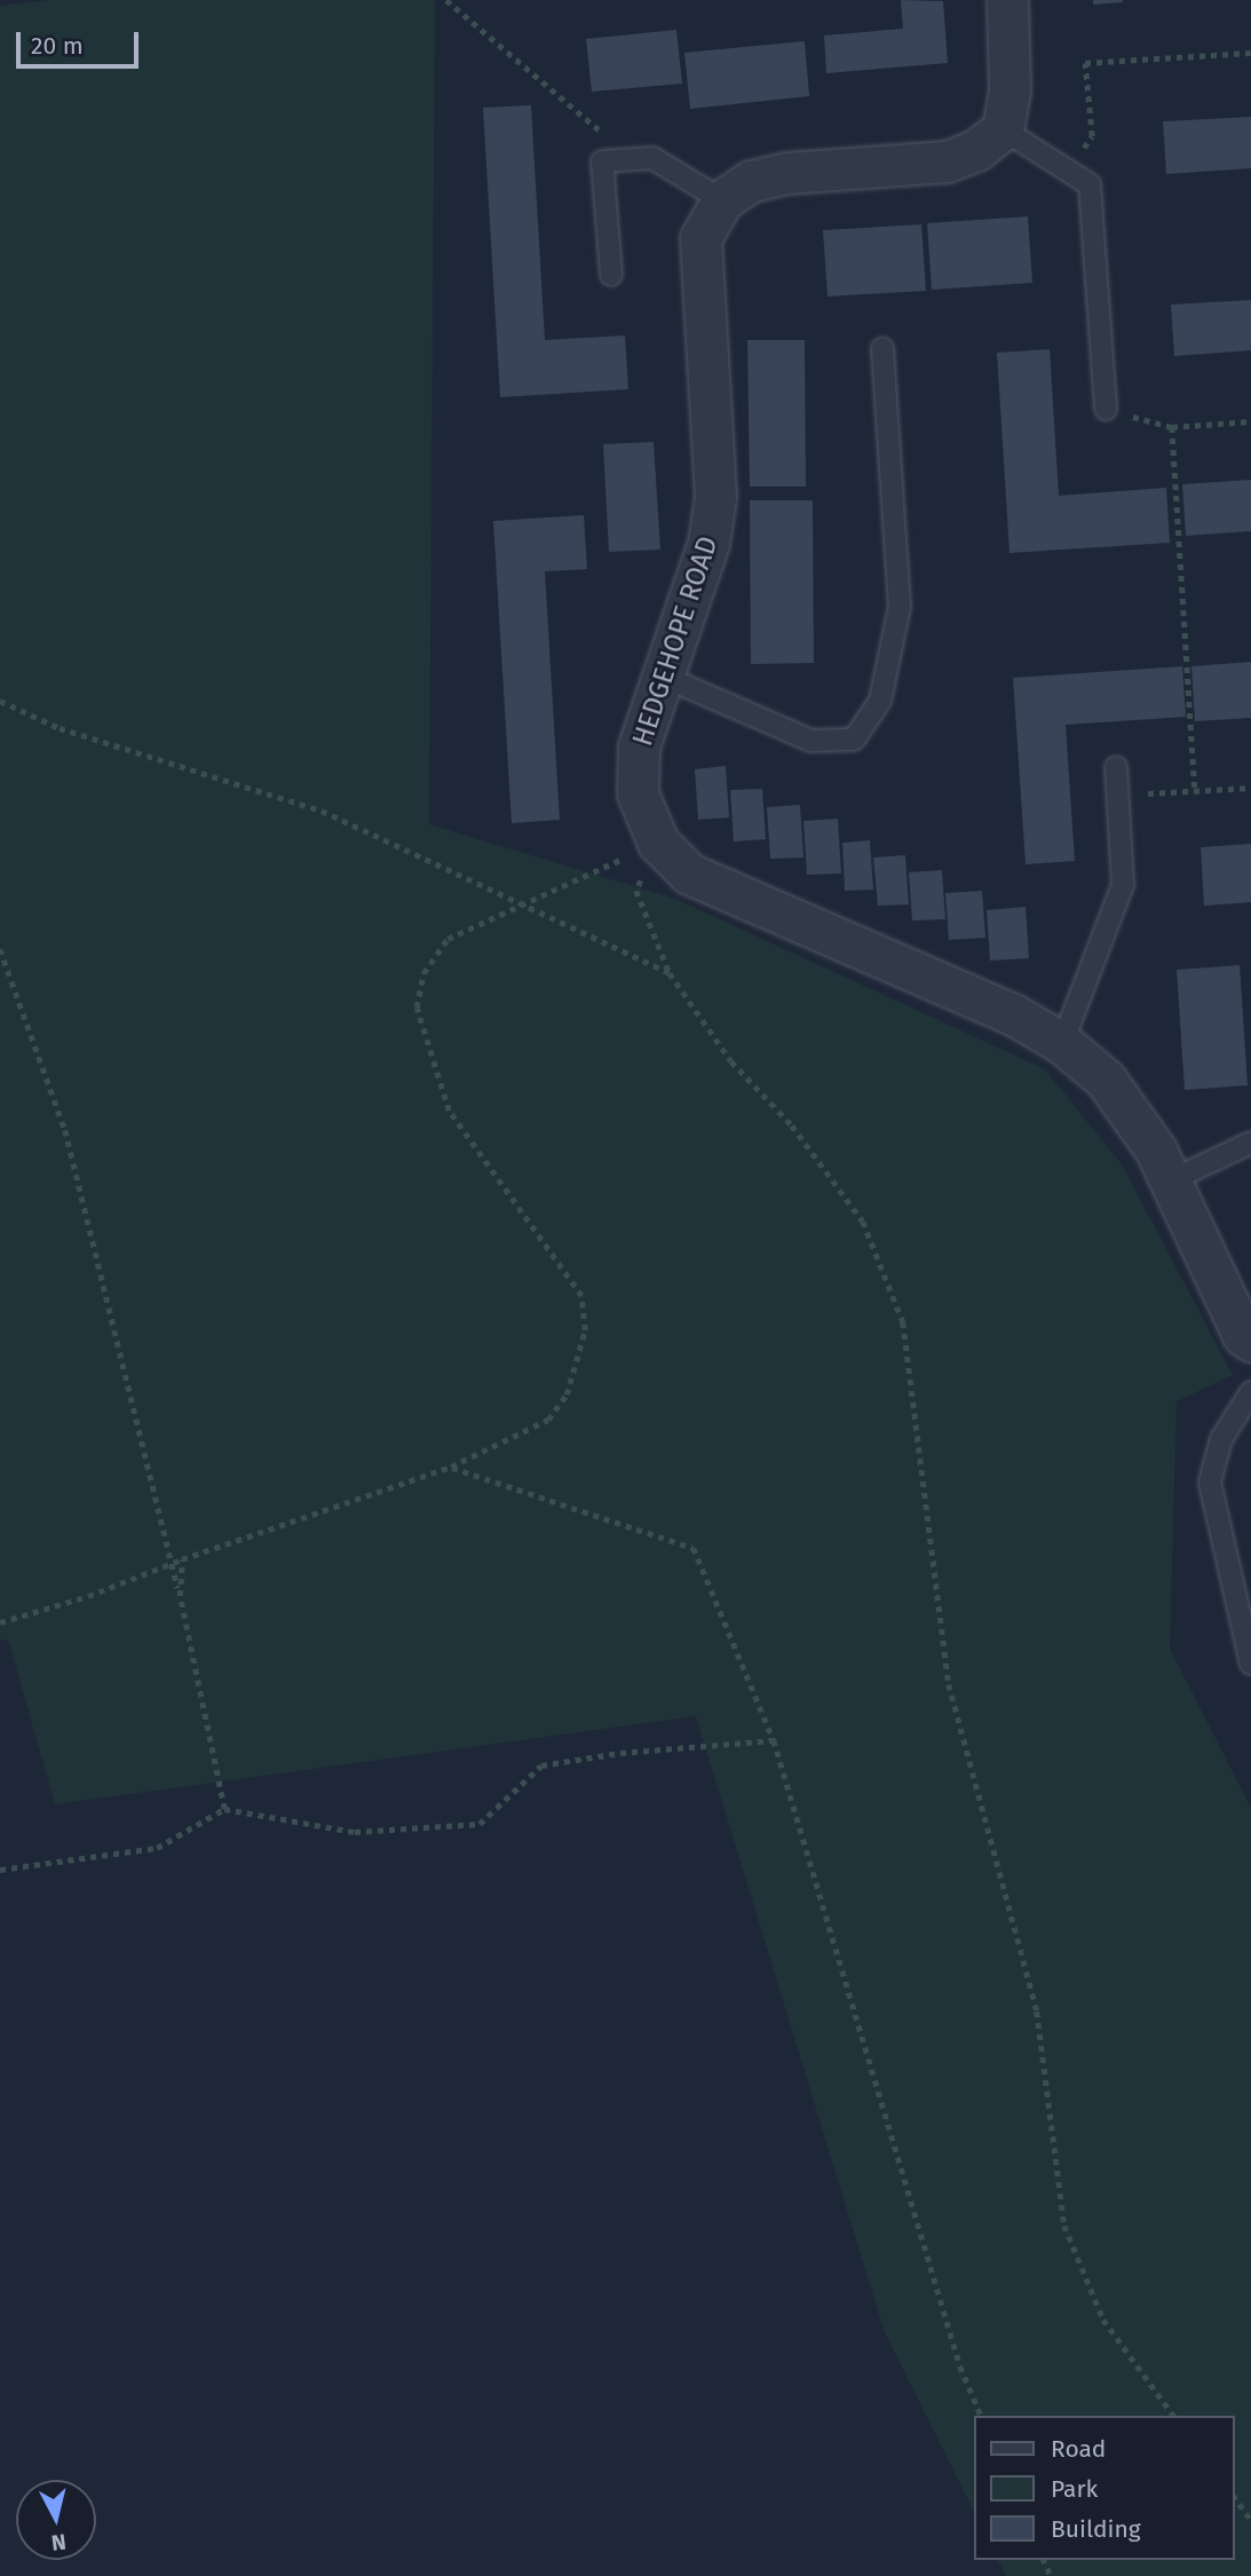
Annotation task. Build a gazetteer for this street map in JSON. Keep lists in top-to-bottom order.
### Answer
{
  "streets": {
    "street": ["HEDGEHOPE ROAD"]
  },
  "legend": ["Road", "Park", "Building"],
  "scale_bar": "20 m",
  "north": "bottom"
}
